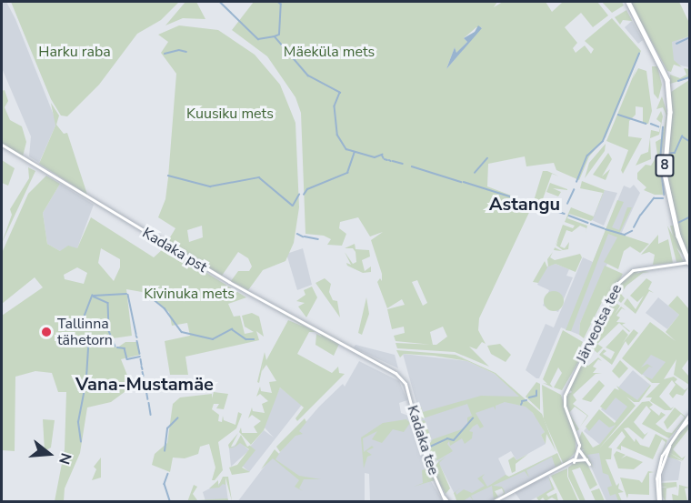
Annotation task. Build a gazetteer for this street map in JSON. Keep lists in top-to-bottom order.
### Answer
{
  "streets": {
    "main road": [
      "8",
      "Kadaka pst",
      "Järveotsa tee",
      "Kadaka tee"
    ]
  },
  "crossings": [
    ["8", "Järveotsa tee"],
    ["Kadaka pst", "Kadaka tee"]
  ],
  "districts": ["Astangu", "Vana-Mustamäe"],
  "parks": [
    "Harku raba",
    "Mäeküla mets",
    "Kuusiku mets",
    "Kivinuka mets"
  ],
  "places": ["Tallinna tähetorn"],
  "north": "right"
}
